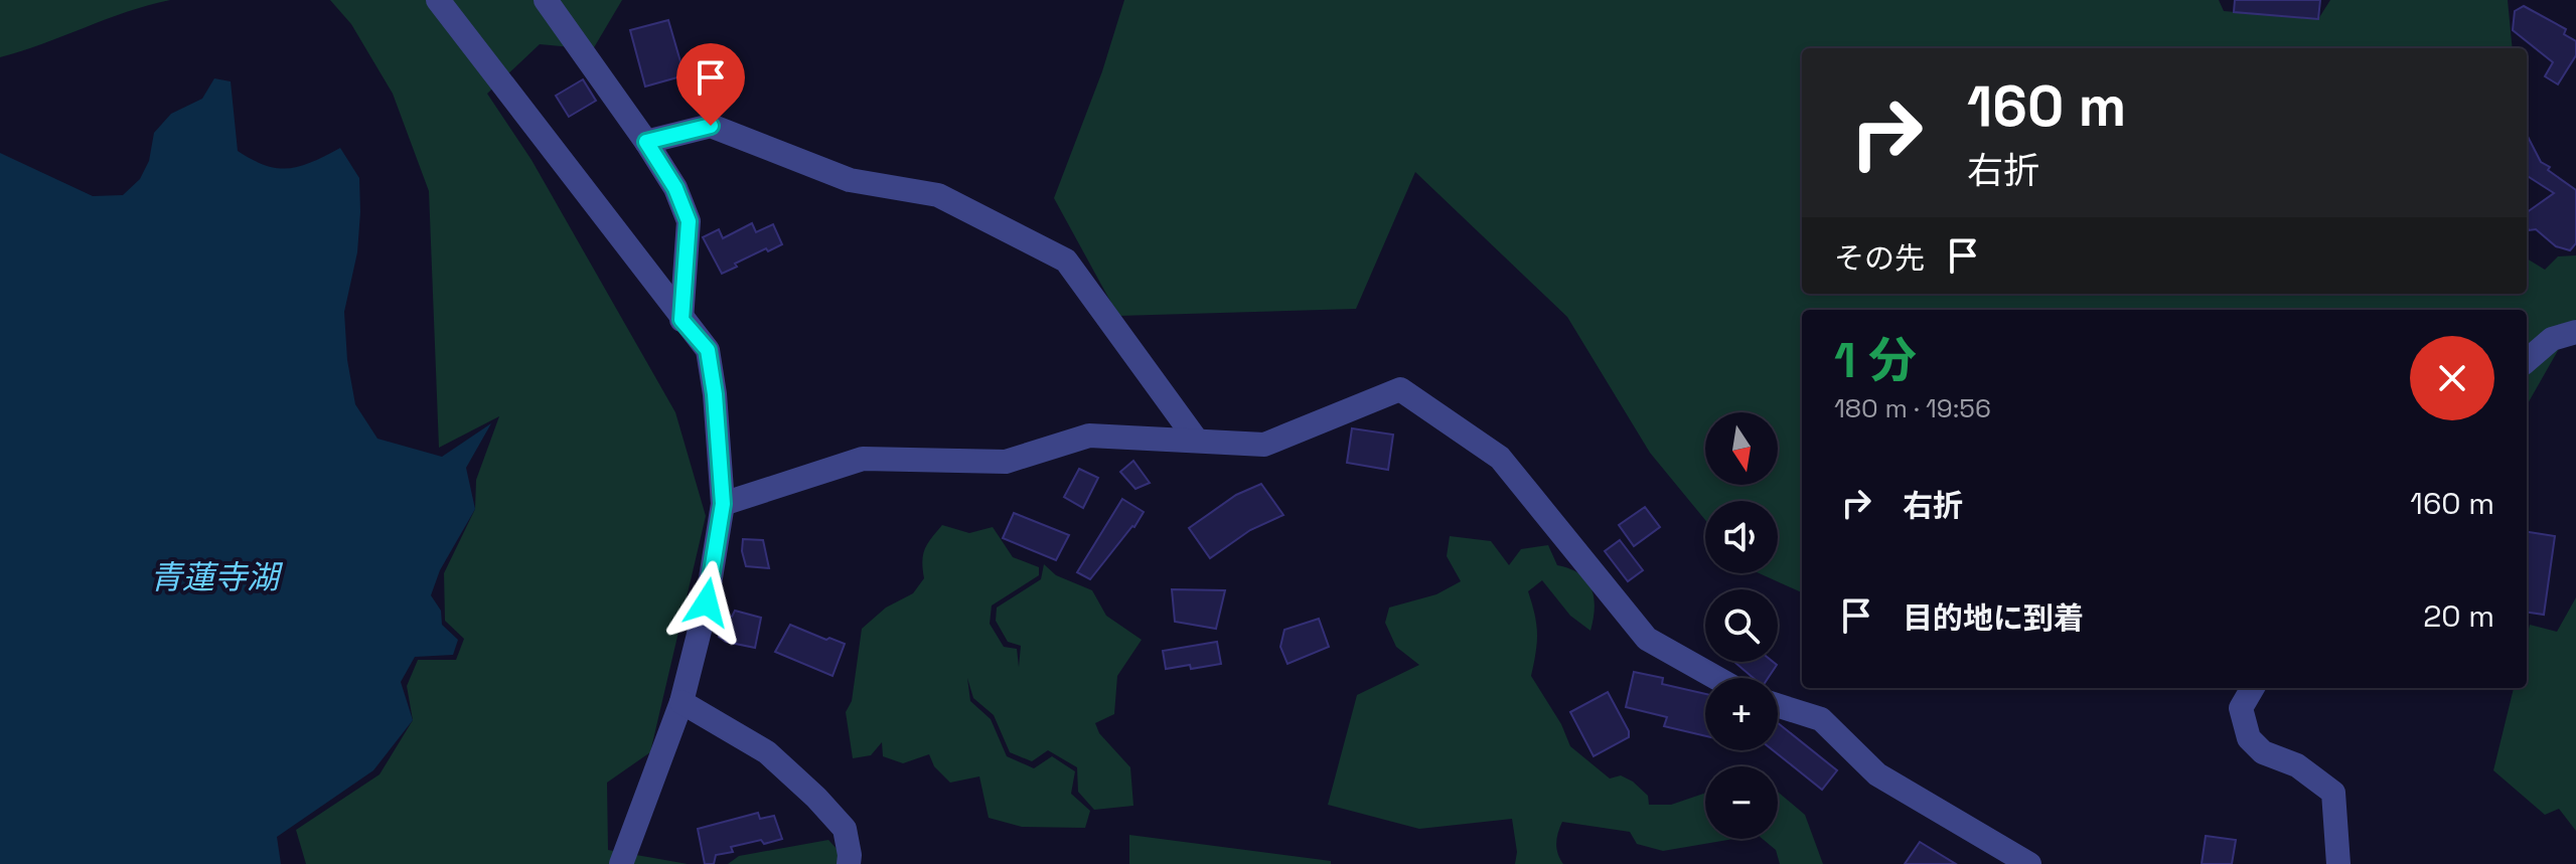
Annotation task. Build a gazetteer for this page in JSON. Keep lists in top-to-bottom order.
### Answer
{
  "water": ["青蓮寺湖"],
  "north": "bottom",
  "page": {
    "turn": ["160 m", "右折"],
    "then": "その先",
    "heading": ["1 分", "180 m · 19:56"],
    "map_buttons": ["+", "−"],
    "list": [
      {
        "name": "右折",
        "value": "160 m"
      },
      {
        "name": "目的地に到着",
        "value": "20 m"
      }
    ]
  }
}
